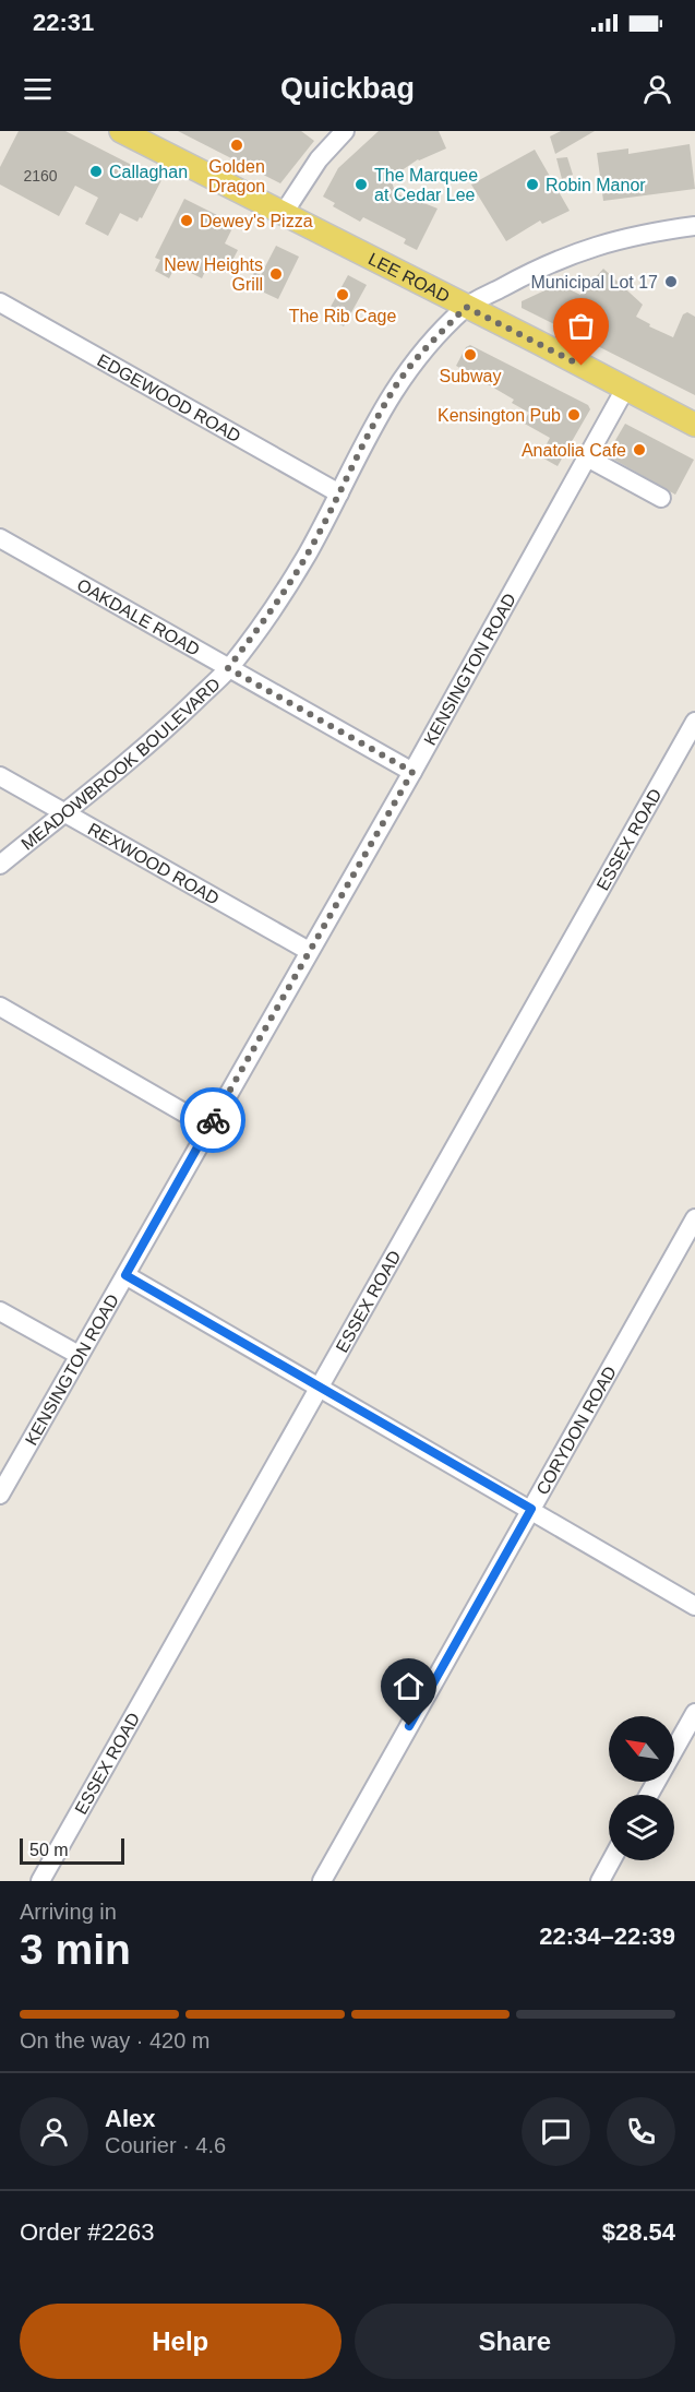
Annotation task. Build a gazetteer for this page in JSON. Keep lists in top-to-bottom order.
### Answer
{
  "streets": {
    "main road": ["LEE ROAD"],
    "street": [
      "EDGEWOOD ROAD",
      "OAKDALE ROAD",
      "KENSINGTON ROAD",
      "MEADOWBROOK BOULEVARD",
      "ESSEX ROAD",
      "REXWOOD ROAD",
      "CORYDON ROAD"
    ]
  },
  "crossings": [
    ["LEE ROAD", "KENSINGTON ROAD"],
    ["LEE ROAD", "MEADOWBROOK BOULEVARD"],
    ["EDGEWOOD ROAD", "MEADOWBROOK BOULEVARD"],
    ["OAKDALE ROAD", "KENSINGTON ROAD"],
    ["OAKDALE ROAD", "MEADOWBROOK BOULEVARD"],
    ["KENSINGTON ROAD", "REXWOOD ROAD"],
    ["MEADOWBROOK BOULEVARD", "REXWOOD ROAD"]
  ],
  "places": [
    "Golden Dragon",
    "Callaghan",
    "The Marquee at Cedar Lee",
    "Robin Manor",
    "Dewey's Pizza",
    "New Heights Grill",
    "Municipal Lot 17",
    "The Rib Cage",
    "Subway",
    "Kensington Pub",
    "Anatolia Cafe"
  ],
  "house_numbers": ["2160"],
  "scale_bar": "50 m",
  "north": "top left",
  "page": {
    "status": "22:31",
    "header": "Quickbag",
    "scale": "50 m",
    "heading": ["3 min", "Arriving in", "22:34–22:39"],
    "panel": [
      "Alex",
      "Courier · 4.6",
      "Order #2263",
      "$28.54"
    ],
    "bar": "On the way · 420 m",
    "buttons": ["Help", "Share"]
  }
}
